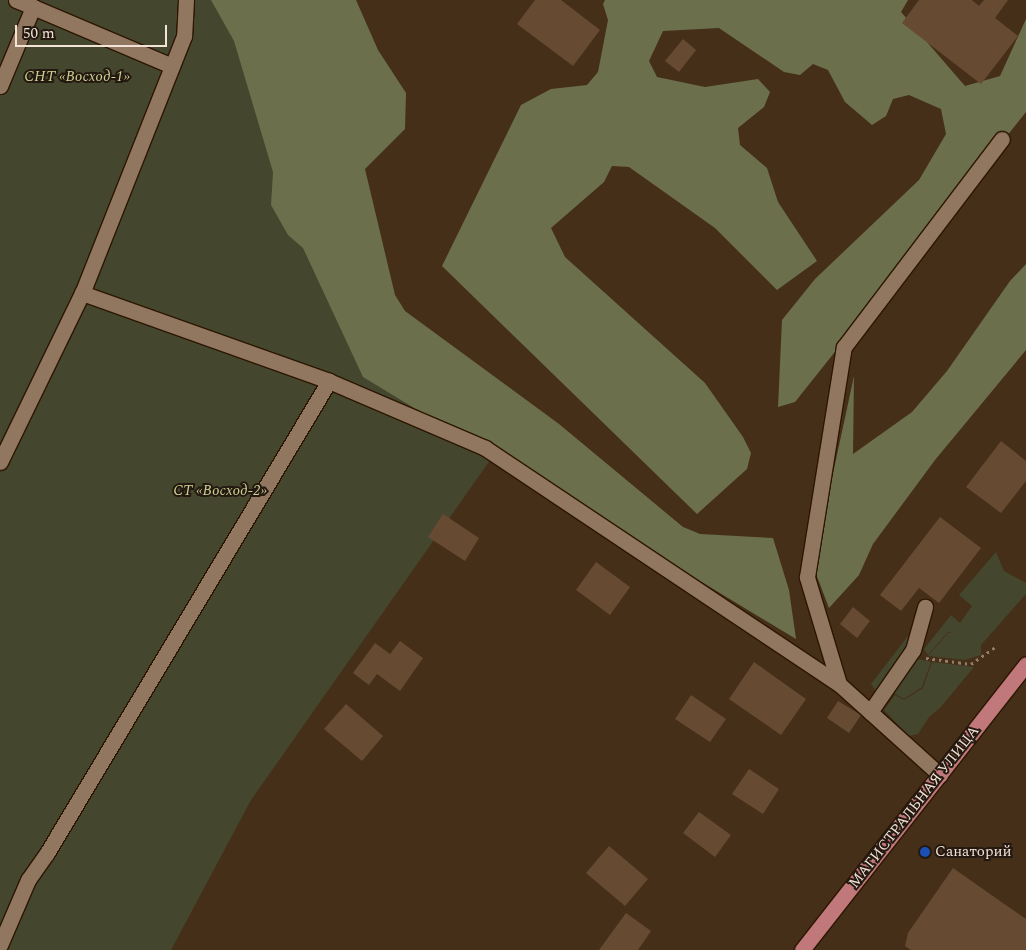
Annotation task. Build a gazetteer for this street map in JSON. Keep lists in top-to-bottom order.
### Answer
{
  "streets": {
    "main road": ["МАГИСТРАЛЬНАЯ УЛИЦА"]
  },
  "parks": ["СНТ «Восход-1»", "СТ «Восход-2»"],
  "places": ["Санаторий"],
  "scale_bar": "50 m"
}
